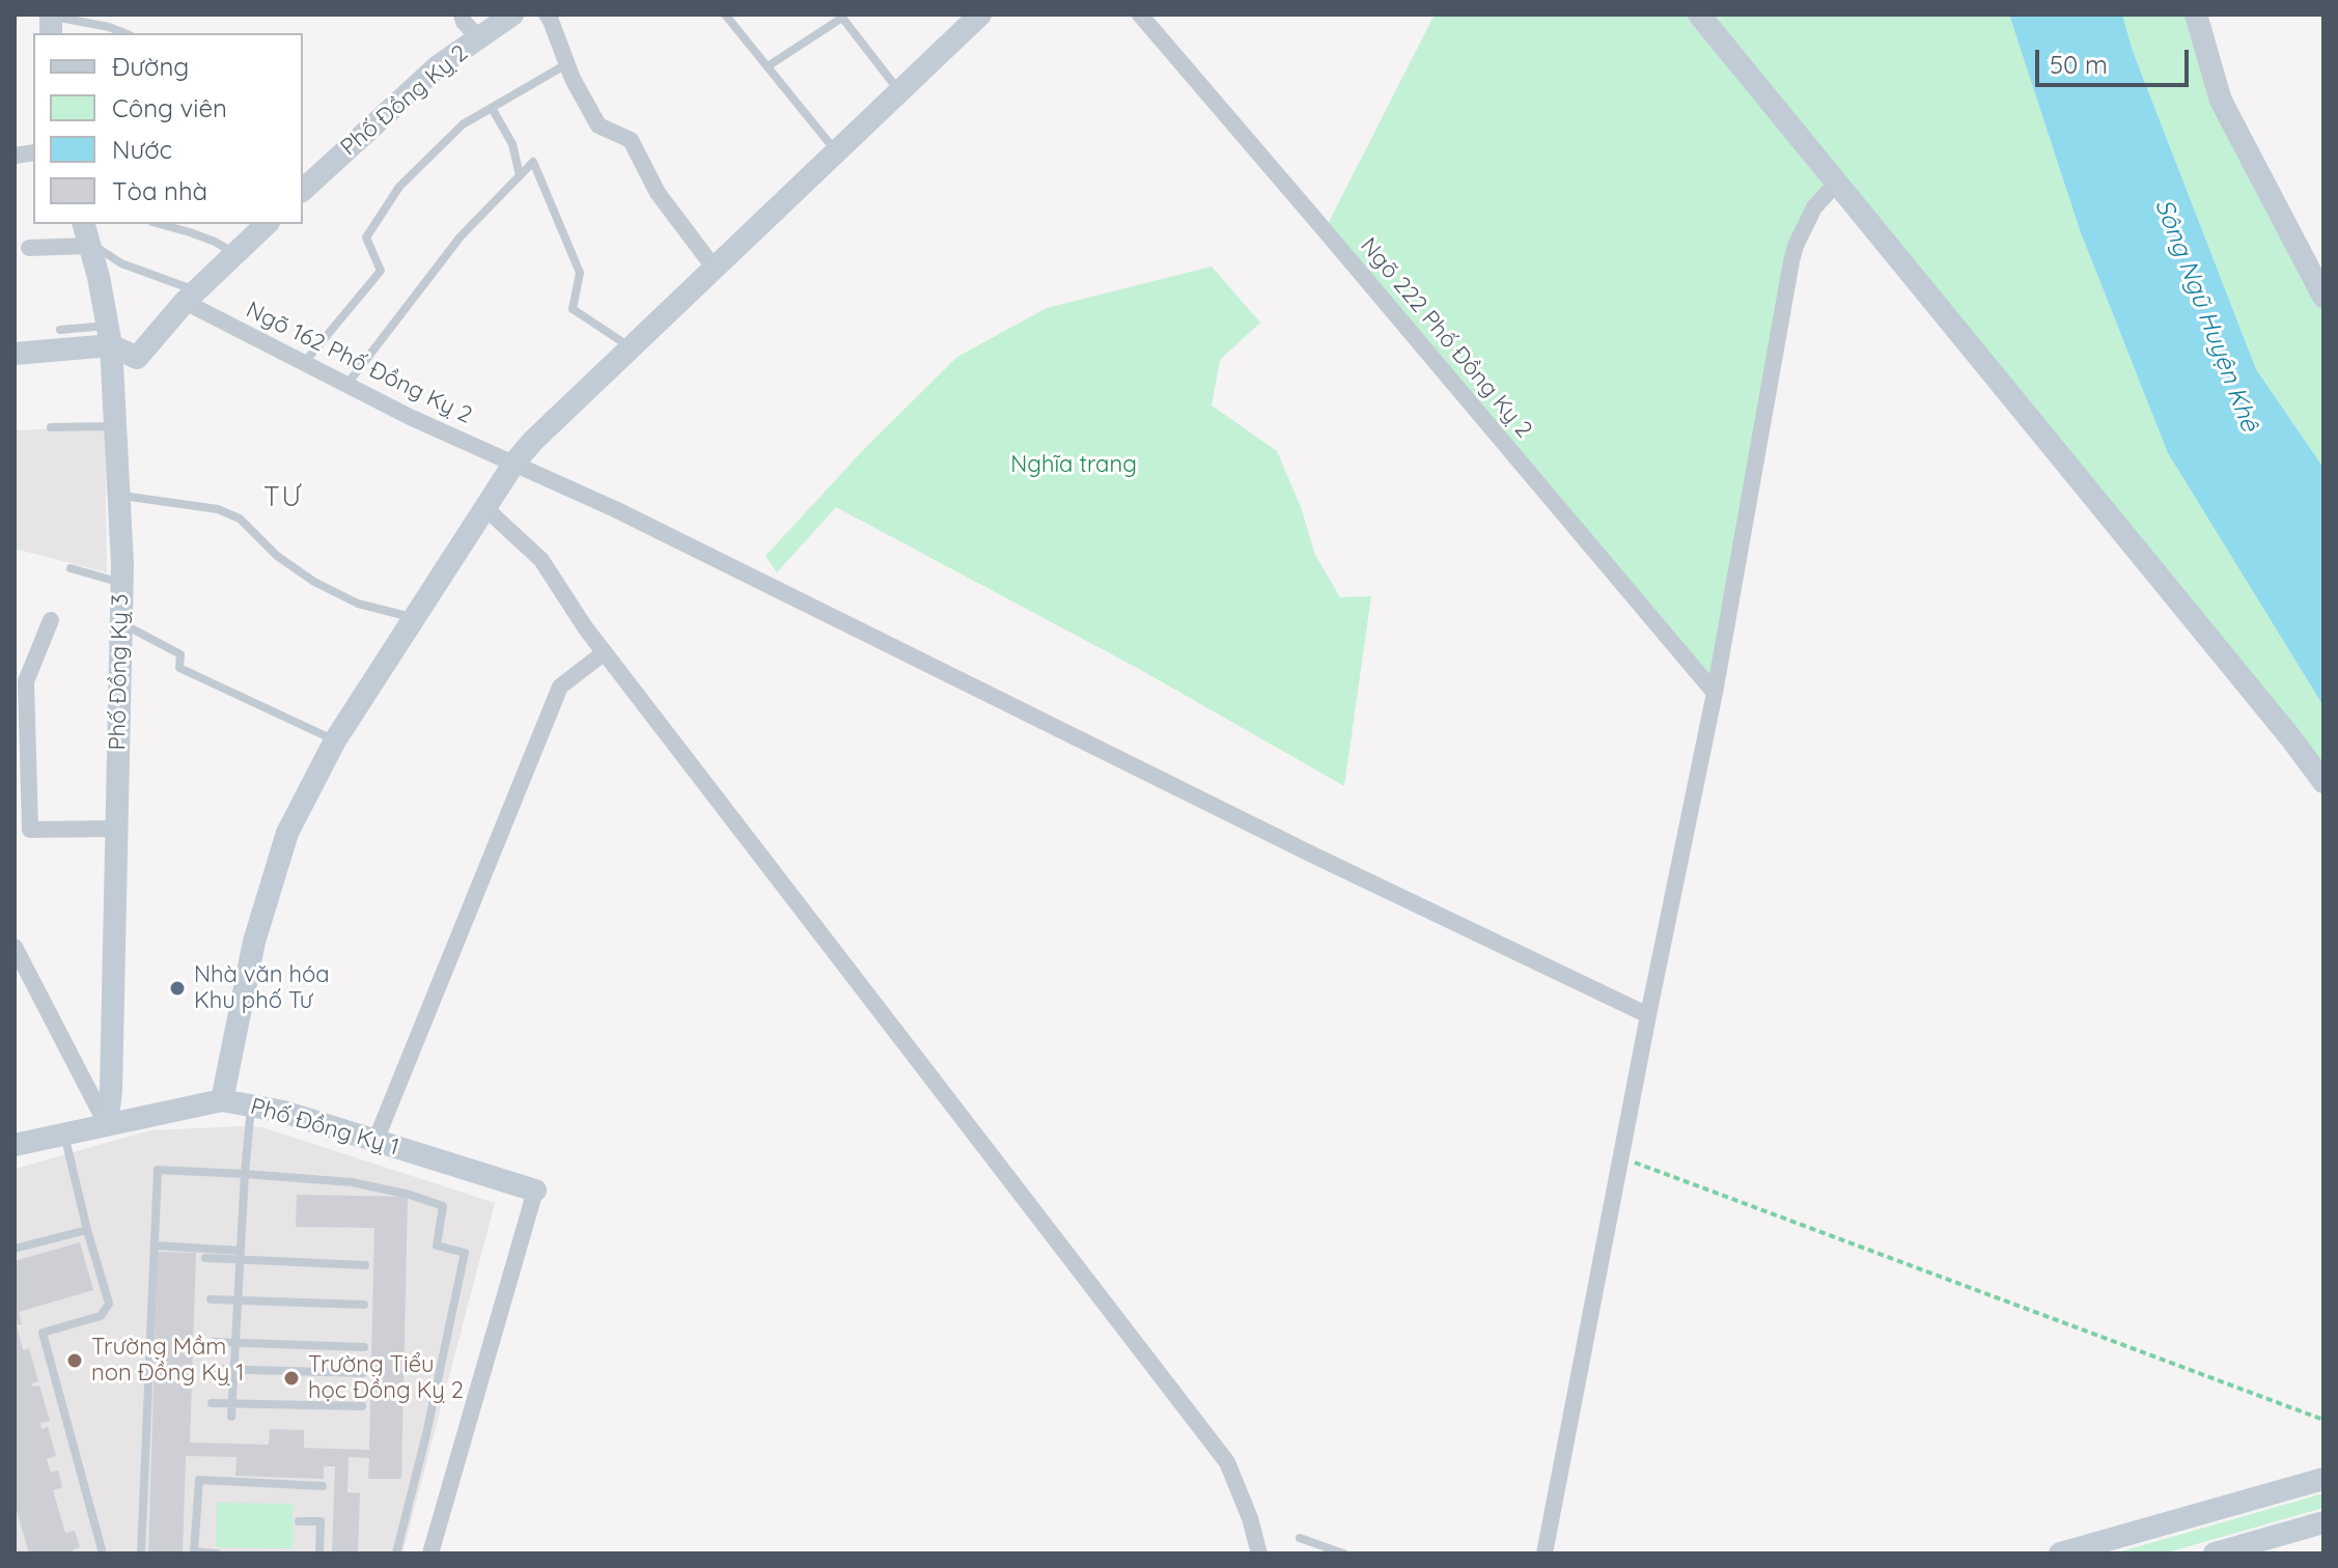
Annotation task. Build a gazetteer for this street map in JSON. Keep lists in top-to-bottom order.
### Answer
{
  "streets": {
    "street": [
      "Phố Đồng Kỵ 2",
      "Ngõ 222 Phố Đồng Kỵ 2",
      "Ngõ 162 Phố Đồng Kỵ 2",
      "Phố Đồng Kỵ 3",
      "Phố Đồng Kỵ 1"
    ]
  },
  "crossings": [
    ["Phố Đồng Kỵ 3", "Phố Đồng Kỵ 1"]
  ],
  "districts": ["TƯ"],
  "water": ["Sông Ngũ Huyện Khê"],
  "parks": ["Nghĩa trang"],
  "places": ["Nhà văn hóa Khu phố Tư", "Trường Mầm non Đồng Kỵ 1", "Trường Tiểu học Đồng Kỵ 2"],
  "legend": [
    "Đường",
    "Công viên",
    "Nước",
    "Tòa nhà"
  ],
  "scale_bar": "50 m"
}
